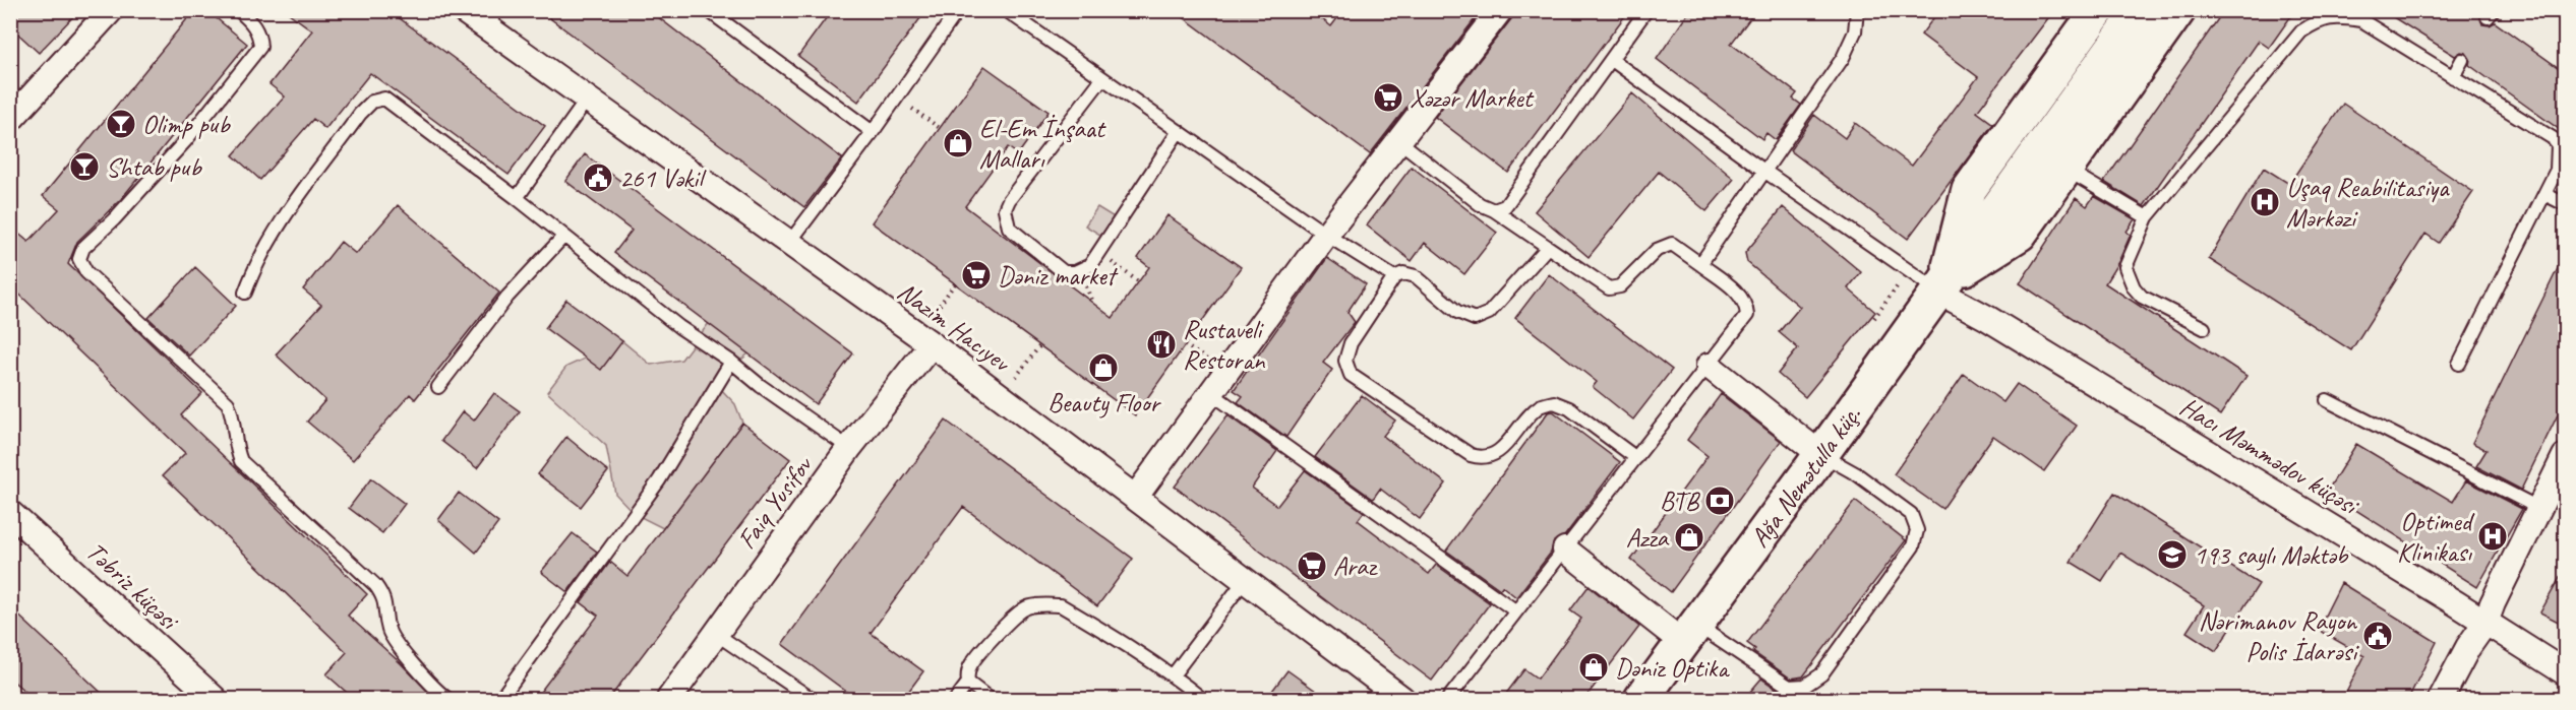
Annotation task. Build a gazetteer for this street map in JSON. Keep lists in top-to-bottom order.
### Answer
{
  "streets": {
    "street": [
      "Nazim Hacıyev",
      "Hacı Məmmədov küçəsi",
      "Ağa Nemətulla küç.",
      "Faiq Yusifov",
      "Təbriz küçəsi"
    ]
  },
  "crossings": [
    ["Nazim Hacıyev", "Faiq Yusifov"],
    ["Hacı Məmmədov küçəsi", "Ağa Nemətulla küç."]
  ],
  "places": {
    "supermarket": ["Xəzər Market", "Dəniz market", "Araz"],
    "bar": ["Olimp pub", "Shtab pub"],
    "shop": [
      "El-Em İnşaat Malları",
      "Beauty Floor",
      "Azza",
      "Dəniz Optika"
    ],
    "public building": ["261 Vəkil", "Nərimanov Rayon Polis İdarəsi"],
    "hospital": ["Uşaq Reabilitasiya Mərkəzi", "Optimed Klinikası"],
    "restaurant": ["Rustaveli Restoran"],
    "bank": ["BTB"],
    "school or university": ["193 saylı Məktəb"]
  }
}
